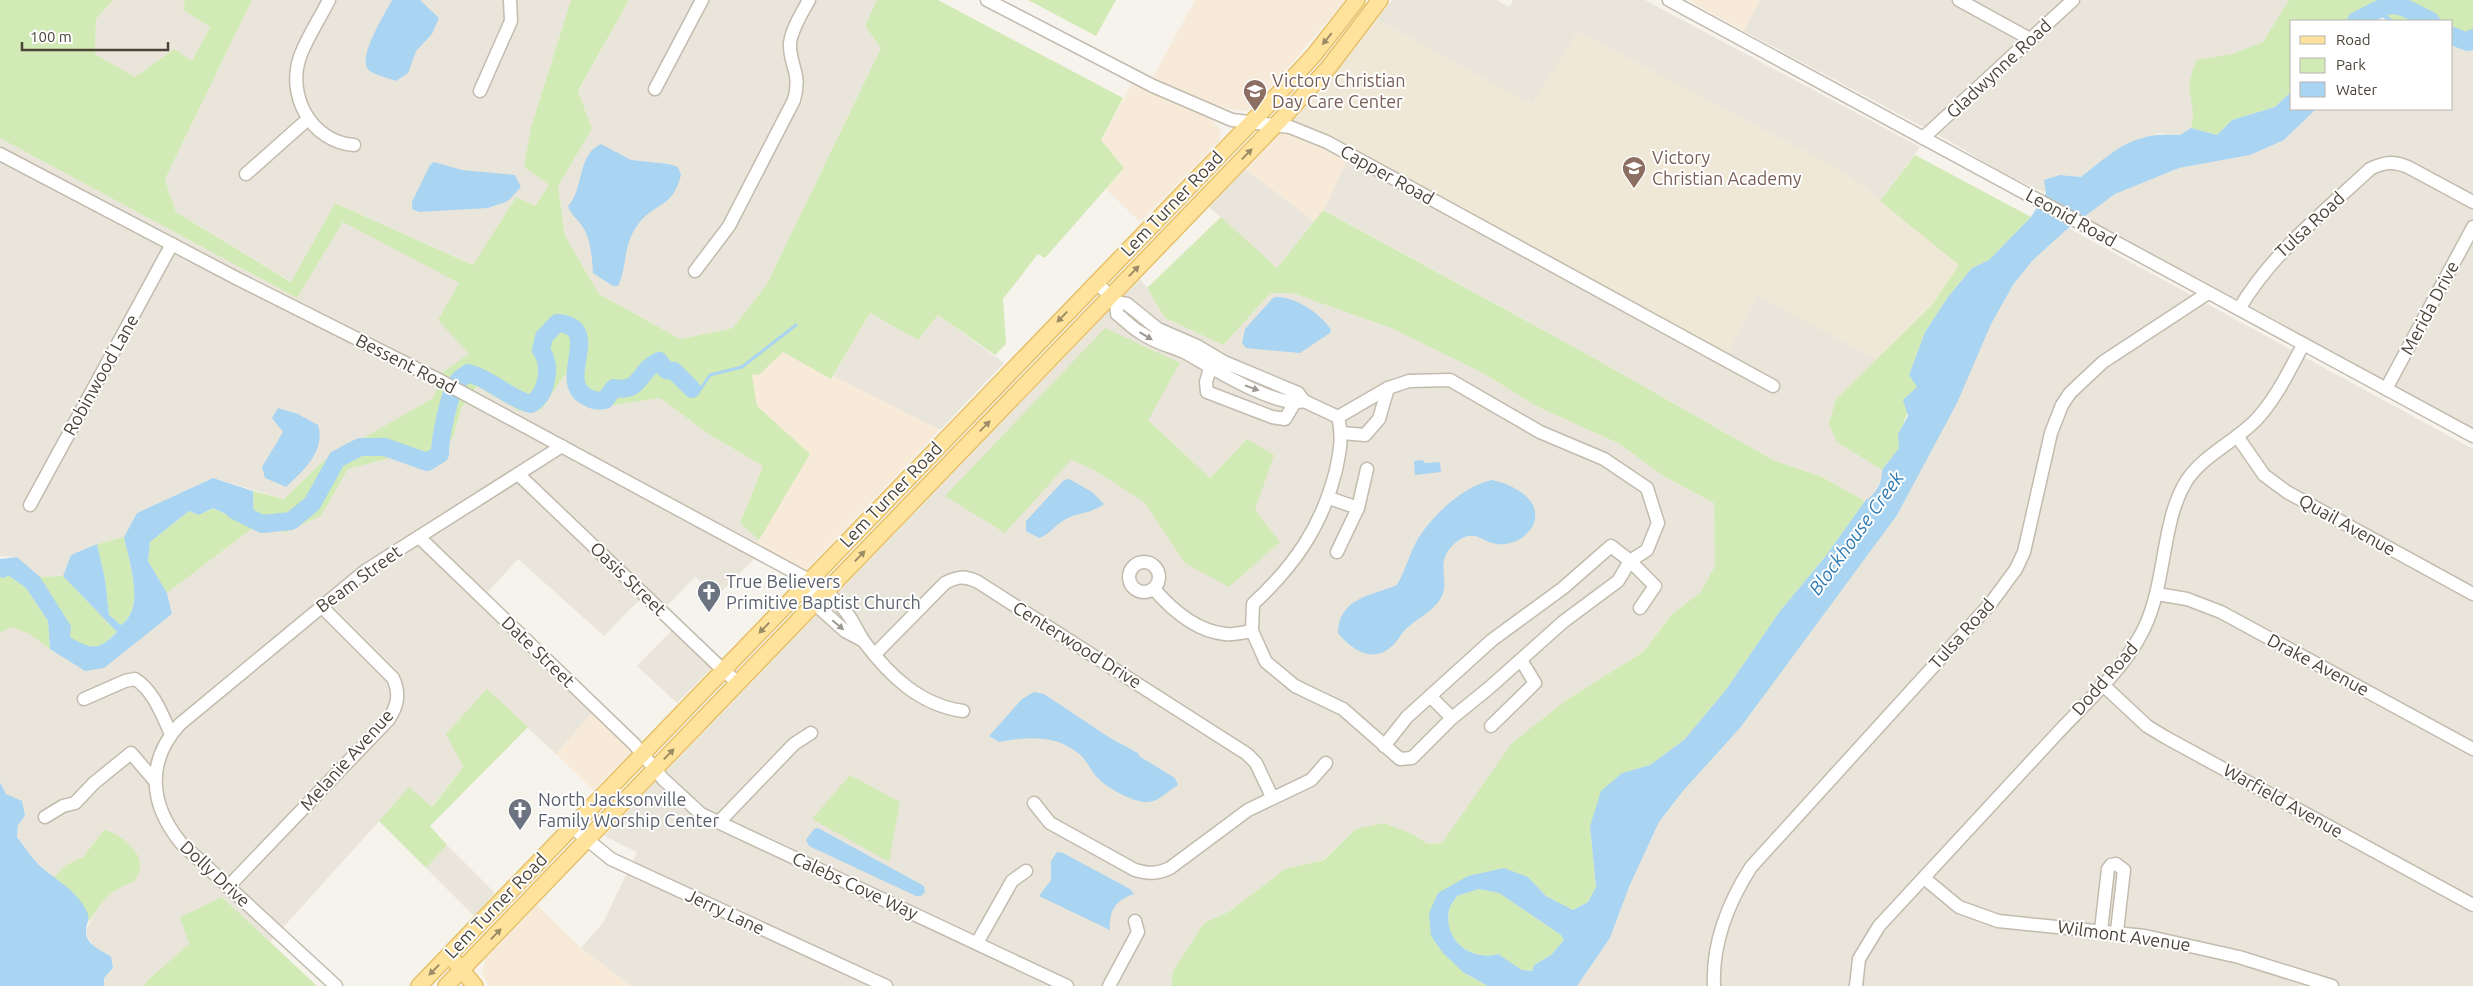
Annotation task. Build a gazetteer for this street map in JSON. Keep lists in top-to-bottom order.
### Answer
{
  "streets": {
    "main road": ["Lem Turner Road"],
    "street": [
      "Gladwynne Road",
      "Capper Road",
      "Leonid Road",
      "Tulsa Road",
      "Merida Drive",
      "Bessent Road",
      "Robinwood Lane",
      "Quail Avenue",
      "Beam Street",
      "Oasis Street",
      "Centerwood Drive",
      "Date Street",
      "Drake Avenue",
      "Dodd Road",
      "Melanie Avenue",
      "Warfield Avenue",
      "Dolly Drive",
      "Calebs Cove Way",
      "Jerry Lane",
      "Wilmont Avenue"
    ]
  },
  "crossings": [
    ["Gladwynne Road", "Leonid Road"],
    ["Capper Road", "Lem Turner Road"],
    ["Lem Turner Road", "Bessent Road"],
    ["Lem Turner Road", "Oasis Street"],
    ["Lem Turner Road", "Date Street"],
    ["Lem Turner Road", "Calebs Cove Way"],
    ["Lem Turner Road", "Jerry Lane"],
    ["Leonid Road", "Tulsa Road"],
    ["Leonid Road", "Merida Drive"],
    ["Leonid Road", "Dodd Road"],
    ["Bessent Road", "Robinwood Lane"],
    ["Bessent Road", "Beam Street"],
    ["Bessent Road", "Centerwood Drive"],
    ["Quail Avenue", "Dodd Road"],
    ["Beam Street", "Oasis Street"],
    ["Beam Street", "Date Street"],
    ["Beam Street", "Melanie Avenue"],
    ["Beam Street", "Dolly Drive"],
    ["Date Street", "Calebs Cove Way"],
    ["Drake Avenue", "Dodd Road"],
    ["Dodd Road", "Warfield Avenue"],
    ["Dodd Road", "Wilmont Avenue"],
    ["Melanie Avenue", "Dolly Drive"]
  ],
  "water": ["Blockhouse Creek"],
  "places": {
    "school or university": ["Victory Christian Day Care Center", "Victory Christian Academy"],
    "church": ["True Believers Primitive Baptist Church", "North Jacksonville Family Worship Center"]
  },
  "legend": ["Road", "Park", "Water"],
  "scale_bar": "100 m"
}
